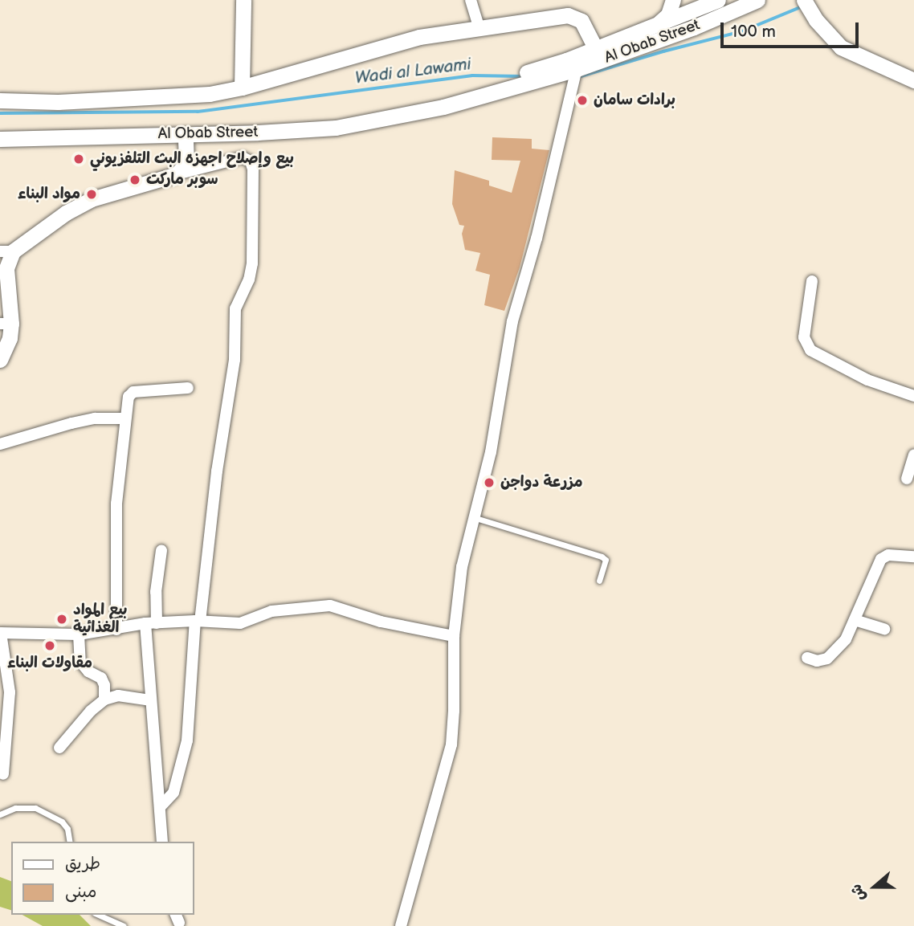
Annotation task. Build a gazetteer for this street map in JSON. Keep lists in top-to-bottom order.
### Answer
{
  "streets": {
    "main road": ["Al Obab Street"]
  },
  "water": ["Wadi al Lawami"],
  "places": [
    "برادات سامان",
    "بيع وإصلاح اجهزه البث التلفزيوني",
    "سوبر ماركت",
    "مواد البناء",
    "مزرعة دواجن",
    "بيع المواد الغذائية",
    "مقاولات البناء"
  ],
  "legend": ["طريق", "مبنى"],
  "scale_bar": "100 m",
  "north": "left"
}
